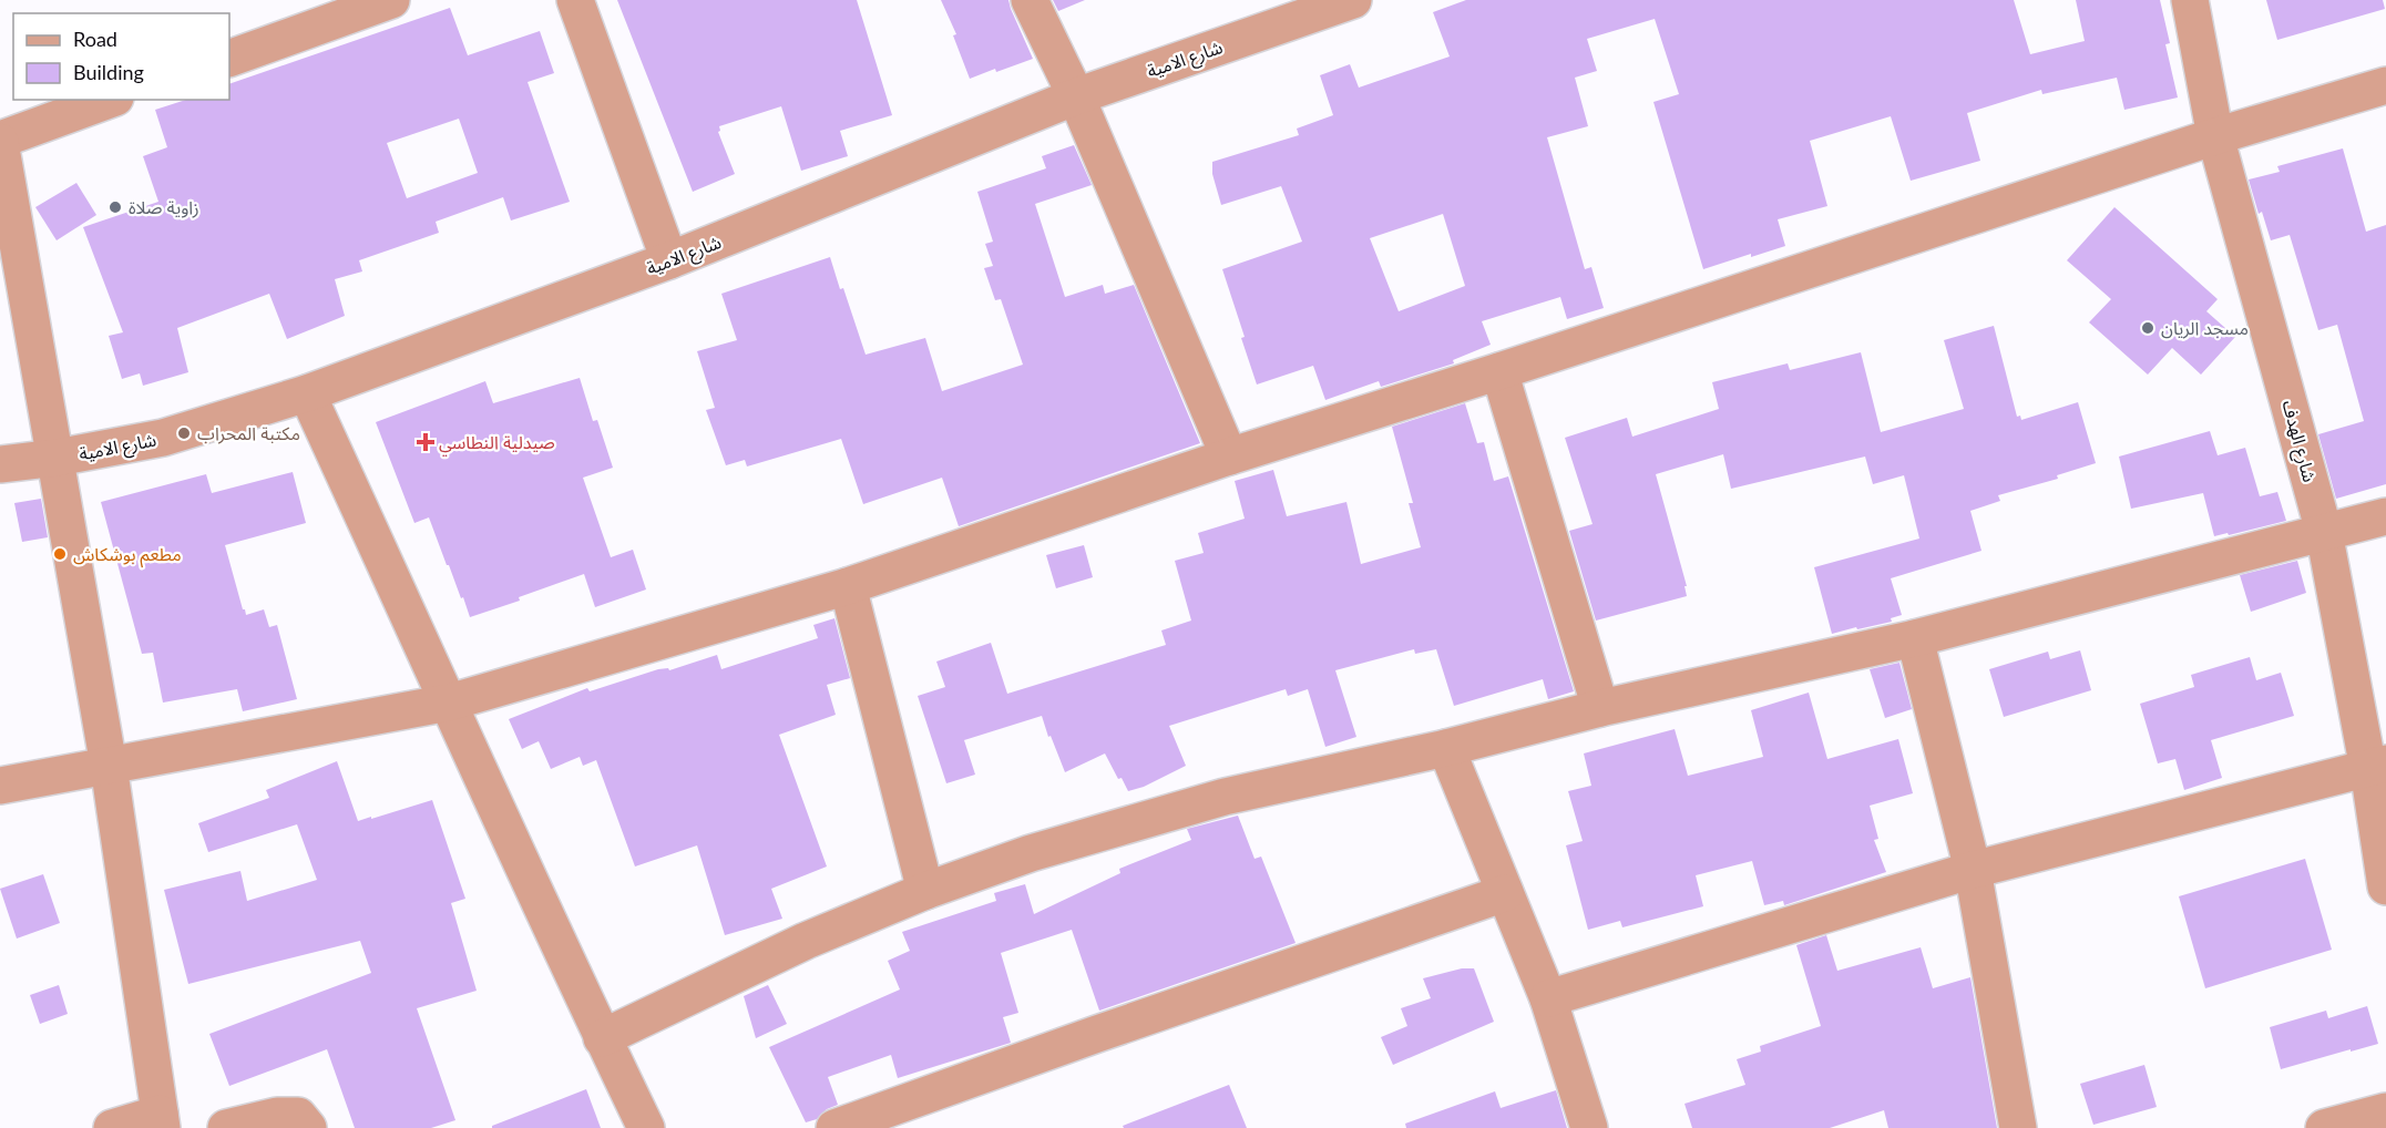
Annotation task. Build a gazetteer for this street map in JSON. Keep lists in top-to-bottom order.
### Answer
{
  "streets": {
    "street": ["شارع الامية", "شارع الهدف"]
  },
  "places": {
    "other": [
      "زاوية صلاة",
      "مسجد الريان",
      "مكتبة المحراب",
      "مطعم بوشكاش"
    ],
    "health": ["صيدلية النطاسي"]
  },
  "legend": ["Road", "Building"]
}
